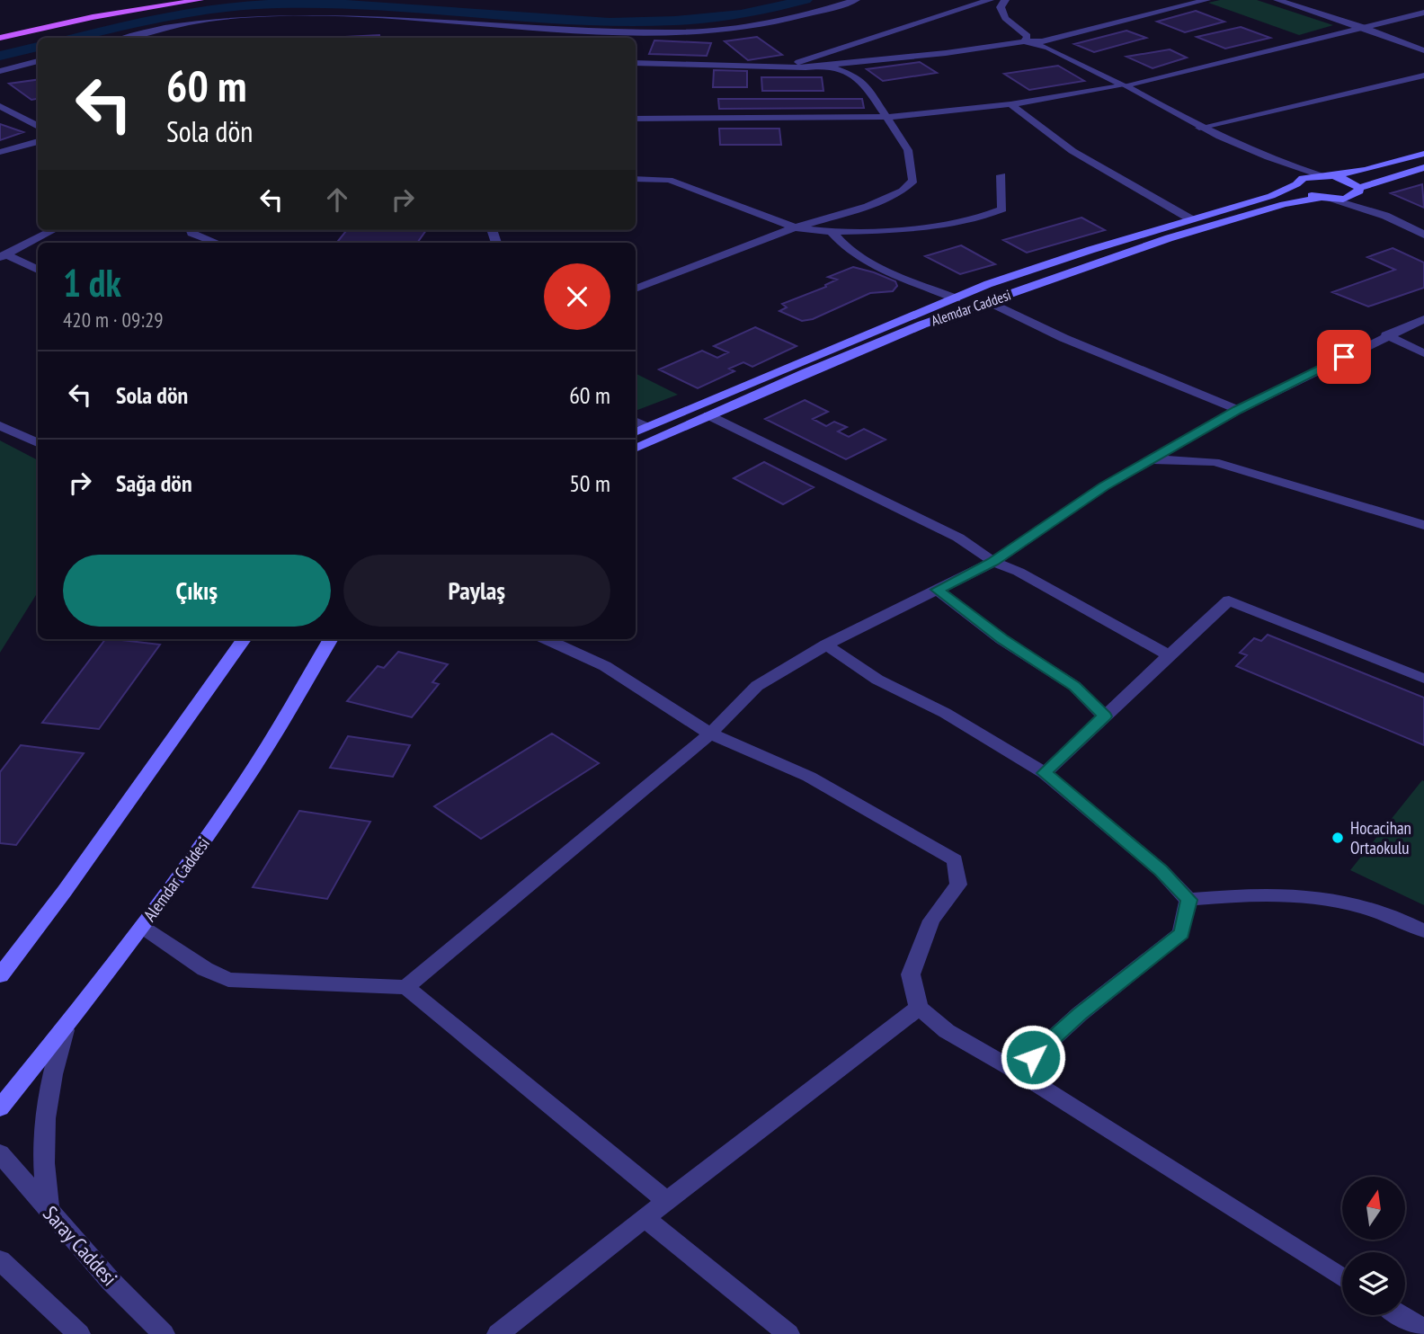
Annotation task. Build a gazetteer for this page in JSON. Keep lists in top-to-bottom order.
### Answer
{
  "streets": {
    "main road": ["Alemdar Caddesi"],
    "street": ["Saray Caddesi"]
  },
  "places": ["Hocacihan Ortaokulu"],
  "north": "top",
  "page": {
    "turn": ["60 m", "Sola dön"],
    "heading": ["1 dk", "420 m · 09:29"],
    "list": [
      {
        "name": "Sola dön",
        "value": "60 m"
      },
      {
        "name": "Sağa dön",
        "value": "50 m"
      }
    ],
    "buttons": ["Çıkış", "Paylaş"]
  }
}
